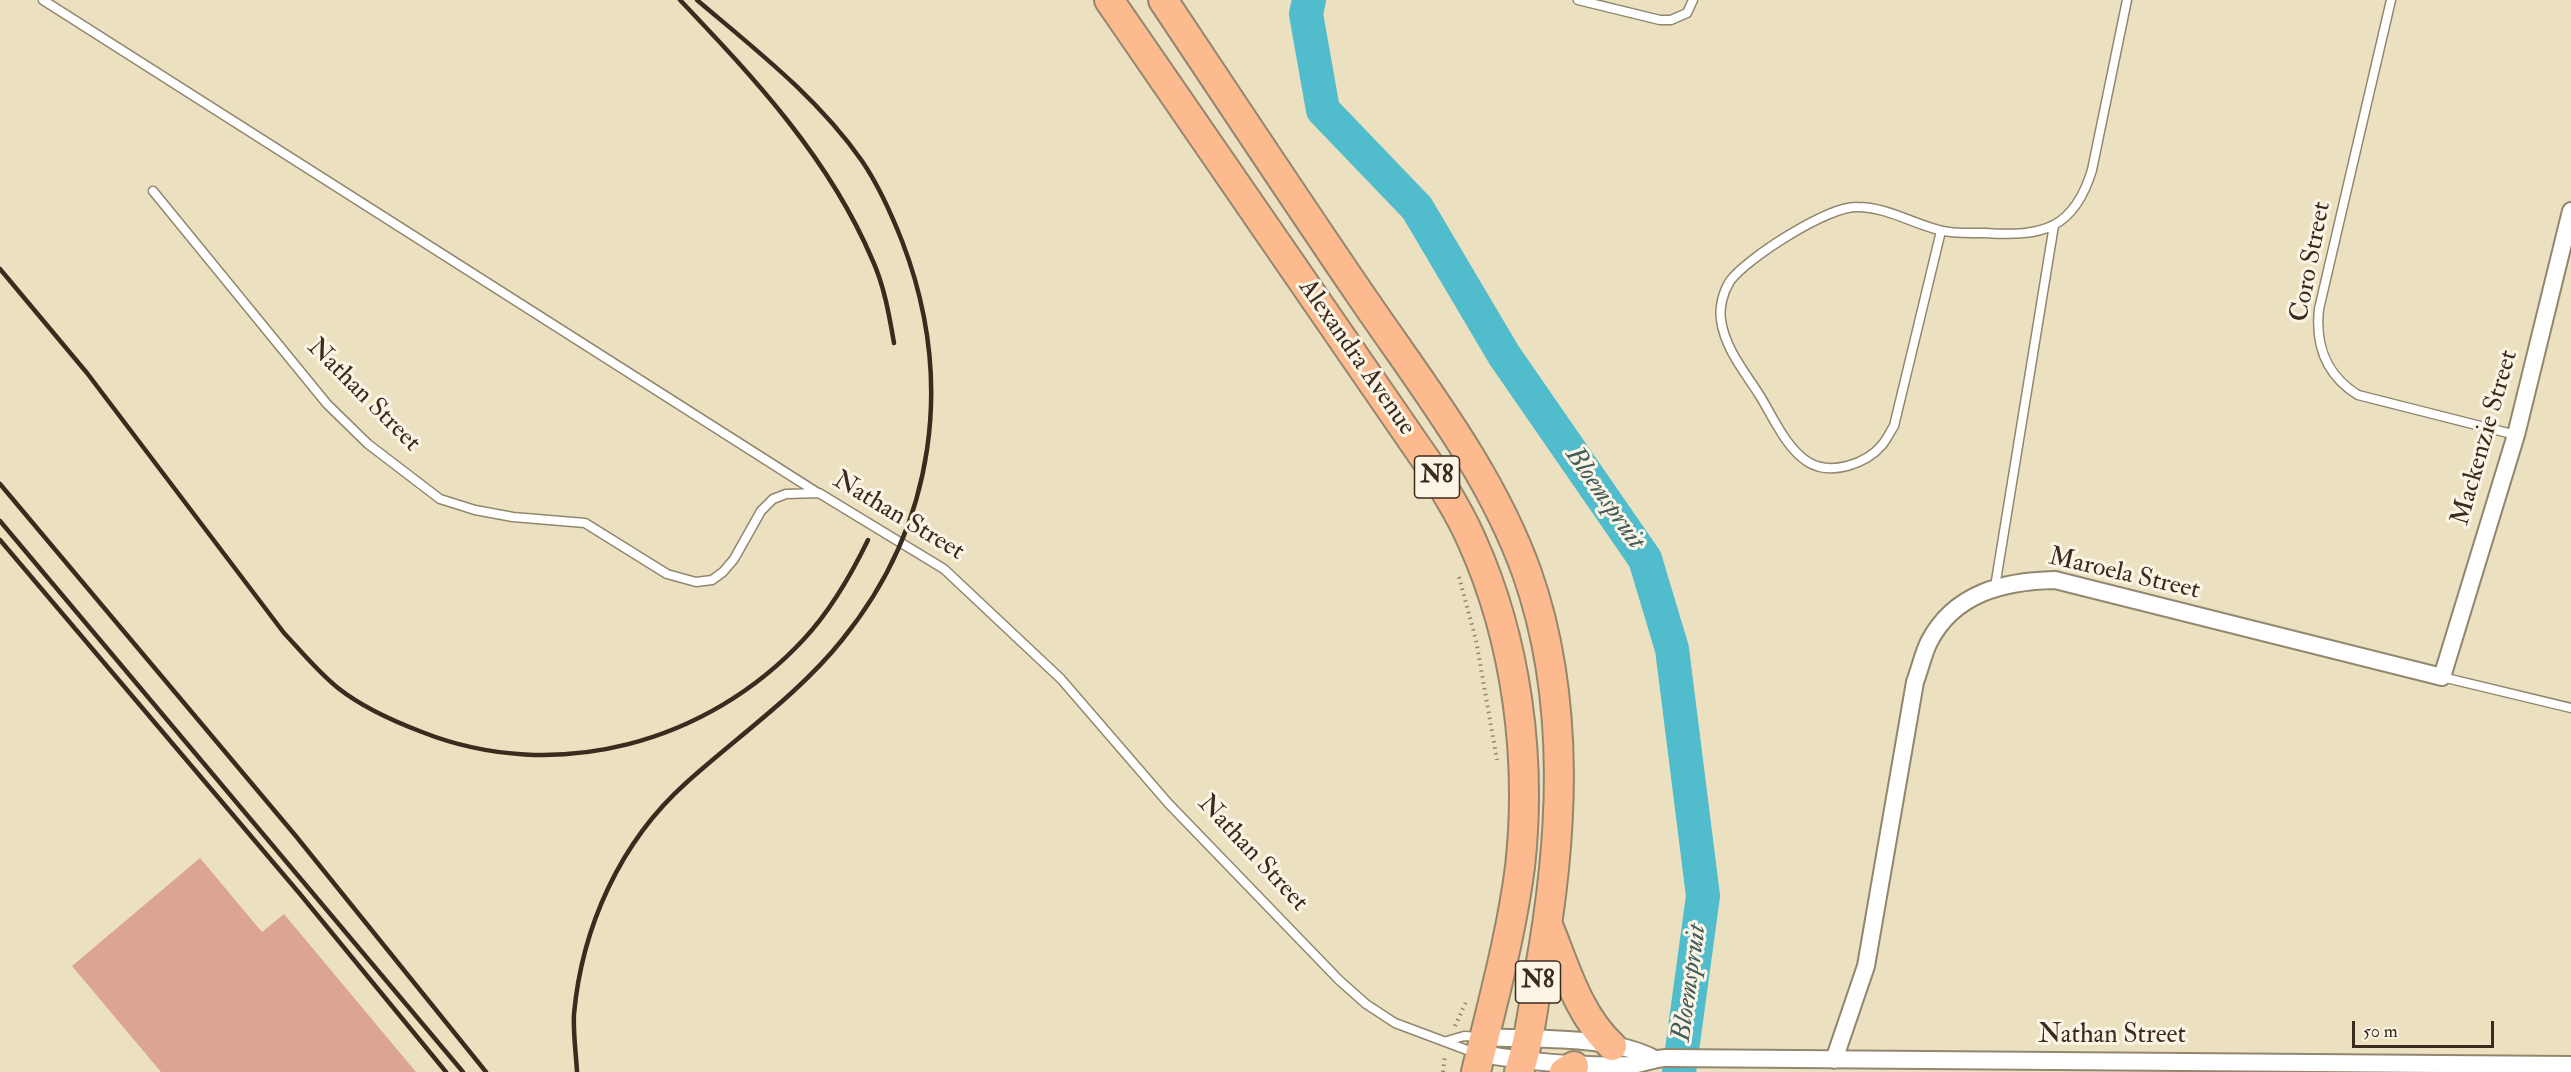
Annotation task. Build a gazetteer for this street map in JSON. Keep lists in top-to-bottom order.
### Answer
{
  "streets": {
    "highway": ["Alexandra Avenue", "N8"],
    "street": ["Nathan Street", "Mackenzie Street", "Maroela Street"],
    "lane": ["Coro Street"]
  },
  "crossings": [
    ["Coro Street", "Mackenzie Street"],
    ["Alexandra Avenue", "Nathan Street"],
    ["Nathan Street", "Maroela Street"],
    ["Mackenzie Street", "Maroela Street"]
  ],
  "water": ["Bloemspruit"],
  "scale_bar": "50 m"
}
